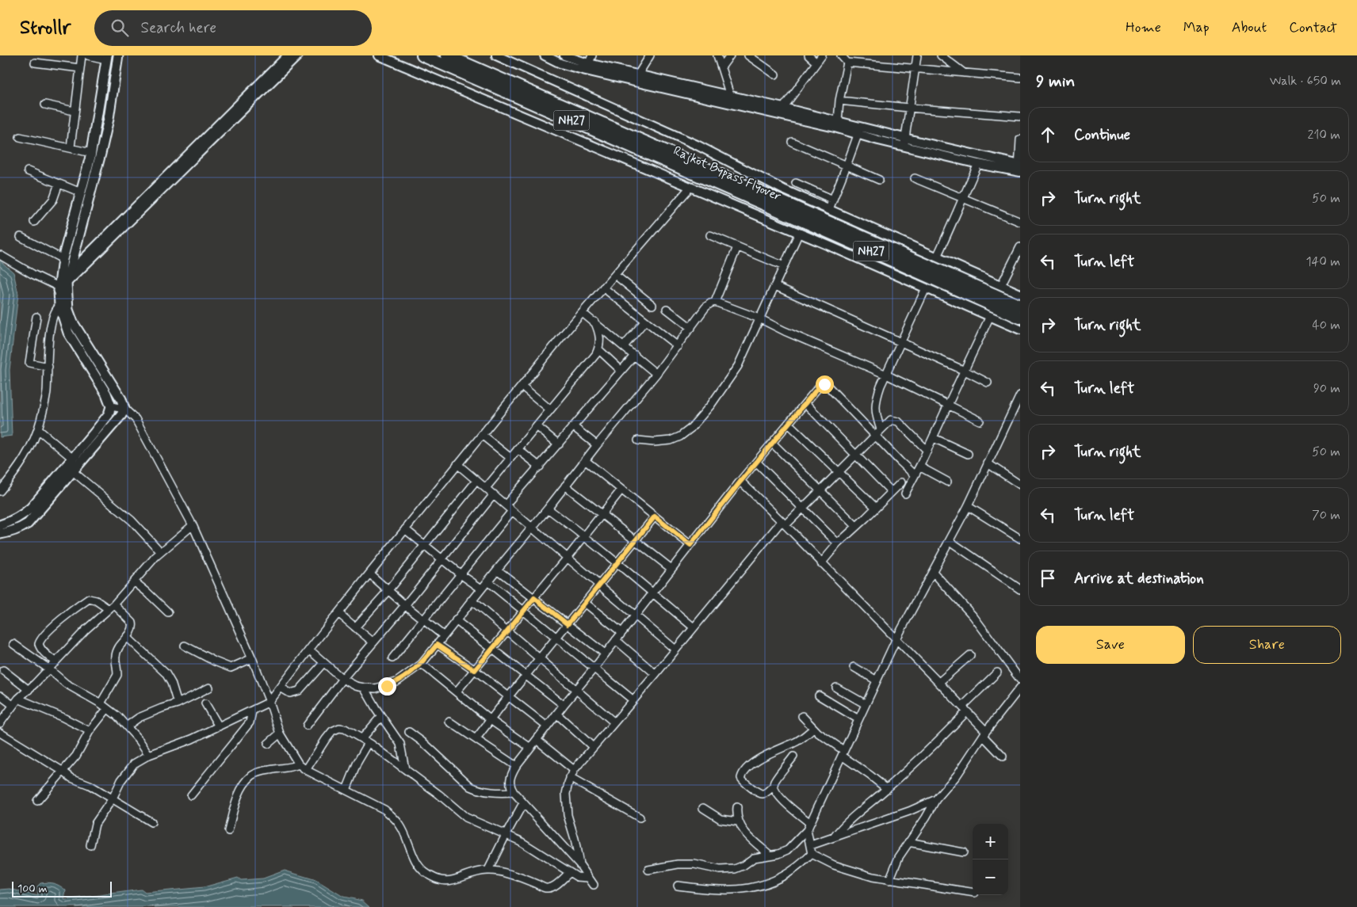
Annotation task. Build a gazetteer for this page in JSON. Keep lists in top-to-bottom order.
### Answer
{
  "streets": {
    "highway": ["NH27", "Rajkot Bypass Flyover"]
  },
  "scale_bar": "100 m",
  "page": {
    "header": "Strollr",
    "search": "Search here",
    "nav": [
      "Home",
      "Map",
      "About",
      "Contact"
    ],
    "heading": ["9 min", "Walk · 650 m"],
    "list": [
      ["Continue", "210 m"],
      ["Turn right", "50 m"],
      ["Turn left", "140 m"],
      ["Turn right", "40 m"],
      ["Turn left", "90 m"],
      ["Turn right", "50 m"],
      ["Turn left", "70 m"],
      "Arrive at destination"
    ],
    "buttons": ["Save", "Share"],
    "map_buttons": ["+", "−"],
    "scale": "100 m"
  }
}
